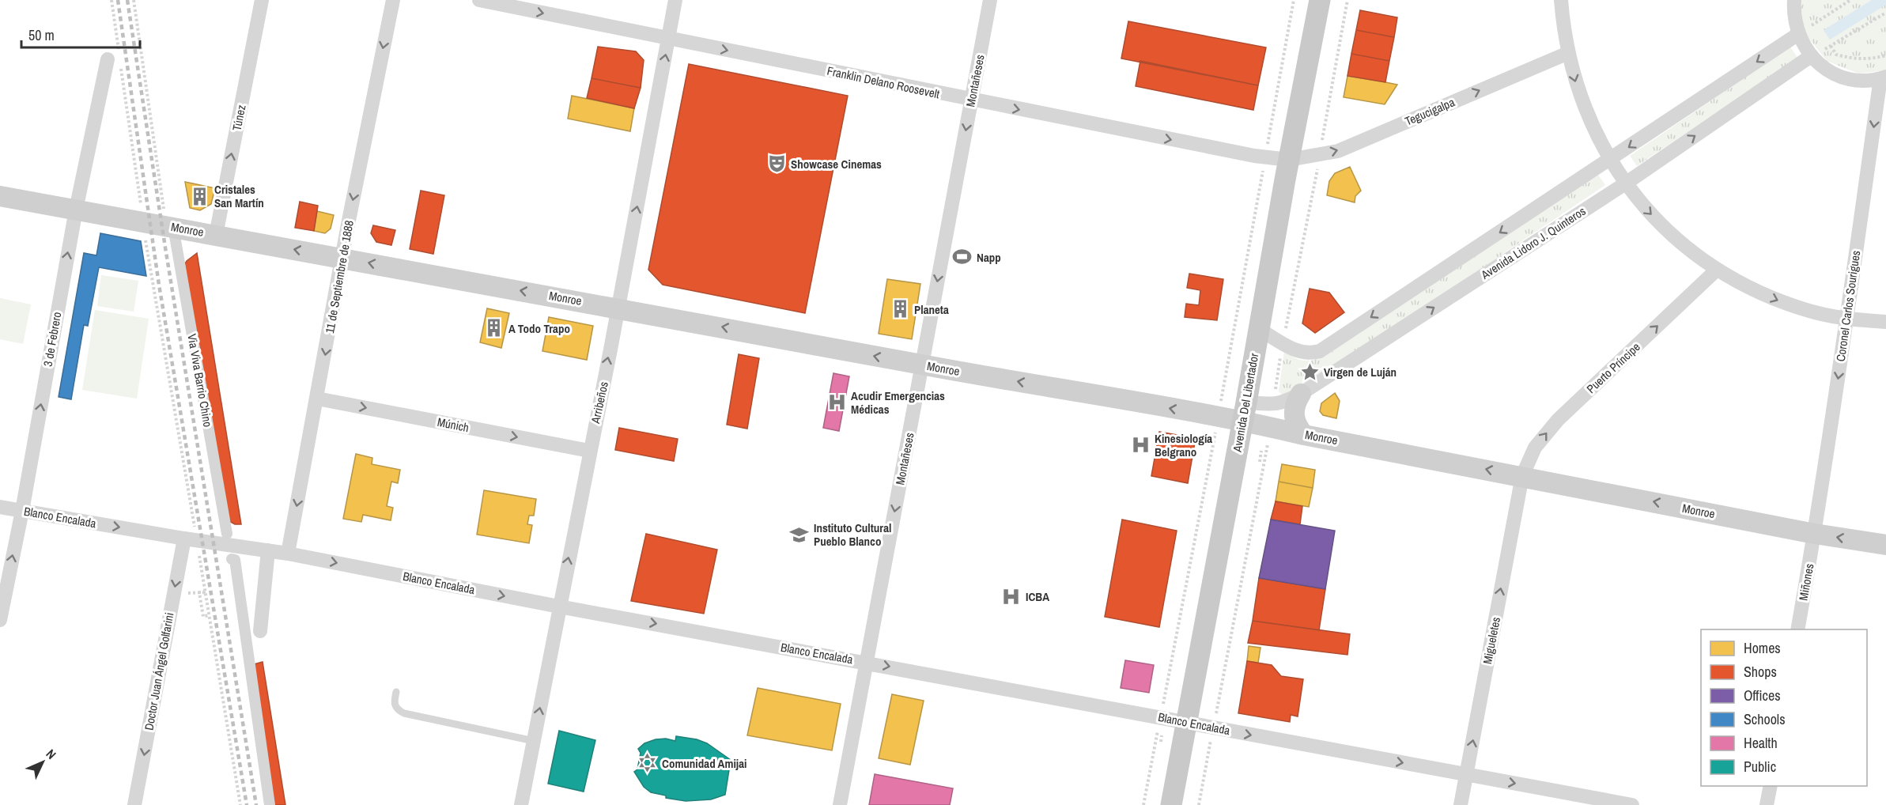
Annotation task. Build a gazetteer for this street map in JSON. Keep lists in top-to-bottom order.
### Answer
{
  "streets": {
    "main road": ["Monroe", "Avenida Del Libertador"],
    "street": [
      "Montañeses",
      "Franklin Delano Roosevelt",
      "Tegucigalpa",
      "Túnez",
      "Avenida Lidoro J. Quinteros",
      "11 de Septiembre de 1888",
      "Coronel Carlos Sourigues",
      "3 de Febrero",
      "Puerto Príncipe",
      "Via Viva Barrio Chino",
      "Arribeños",
      "Múnich",
      "Blanco Encalada",
      "Miñones",
      "Migueletes",
      "Doctor Juan Ángel Golfarini"
    ]
  },
  "crossings": [
    ["Montañeses", "Franklin Delano Roosevelt"],
    ["Montañeses", "Monroe"],
    ["Montañeses", "Blanco Encalada"],
    ["Franklin Delano Roosevelt", "Tegucigalpa"],
    ["Franklin Delano Roosevelt", "Arribeños"],
    ["Franklin Delano Roosevelt", "Avenida Del Libertador"],
    ["Tegucigalpa", "Avenida Del Libertador"],
    ["Túnez", "Monroe"],
    ["Monroe", "Avenida Lidoro J. Quinteros"],
    ["Monroe", "11 de Septiembre de 1888"],
    ["Monroe", "Coronel Carlos Sourigues"],
    ["Monroe", "3 de Febrero"],
    ["Monroe", "Puerto Príncipe"],
    ["Monroe", "Via Viva Barrio Chino"],
    ["Monroe", "Arribeños"],
    ["Monroe", "Avenida Del Libertador"],
    ["Monroe", "Miñones"],
    ["Monroe", "Migueletes"],
    ["Avenida Lidoro J. Quinteros", "Avenida Del Libertador"],
    ["11 de Septiembre de 1888", "Múnich"],
    ["11 de Septiembre de 1888", "Blanco Encalada"],
    ["Coronel Carlos Sourigues", "Miñones"],
    ["3 de Febrero", "Blanco Encalada"],
    ["Puerto Príncipe", "Migueletes"],
    ["Arribeños", "Múnich"],
    ["Arribeños", "Blanco Encalada"],
    ["Avenida Del Libertador", "Blanco Encalada"],
    ["Blanco Encalada", "Migueletes"],
    ["Blanco Encalada", "Doctor Juan Ángel Golfarini"]
  ],
  "one_way": [
    "Montañeses",
    "Franklin Delano Roosevelt",
    "Tegucigalpa",
    "Túnez",
    "Monroe",
    "11 de Septiembre de 1888",
    "Coronel Carlos Sourigues",
    "3 de Febrero",
    "Puerto Príncipe",
    "Arribeños",
    "Múnich",
    "Blanco Encalada",
    "Migueletes"
  ],
  "places": {
    "theatre": ["Showcase Cinemas"],
    "building": ["Cristales San Martín", "Planeta", "A Todo Trapo"],
    "sports": ["Napp"],
    "place": ["Virgen de Luján"],
    "hospital": ["Acudir Emergencias Médicas", "Kinesiología Belgrano", "ICBA"],
    "school or university": ["Instituto Cultural Pueblo Blanco"],
    "synagogue": ["Comunidad Amijai"]
  },
  "legend": [
    "Homes",
    "Shops",
    "Offices",
    "Schools",
    "Health",
    "Public"
  ],
  "scale_bar": "50 m",
  "north": "top right"
}
